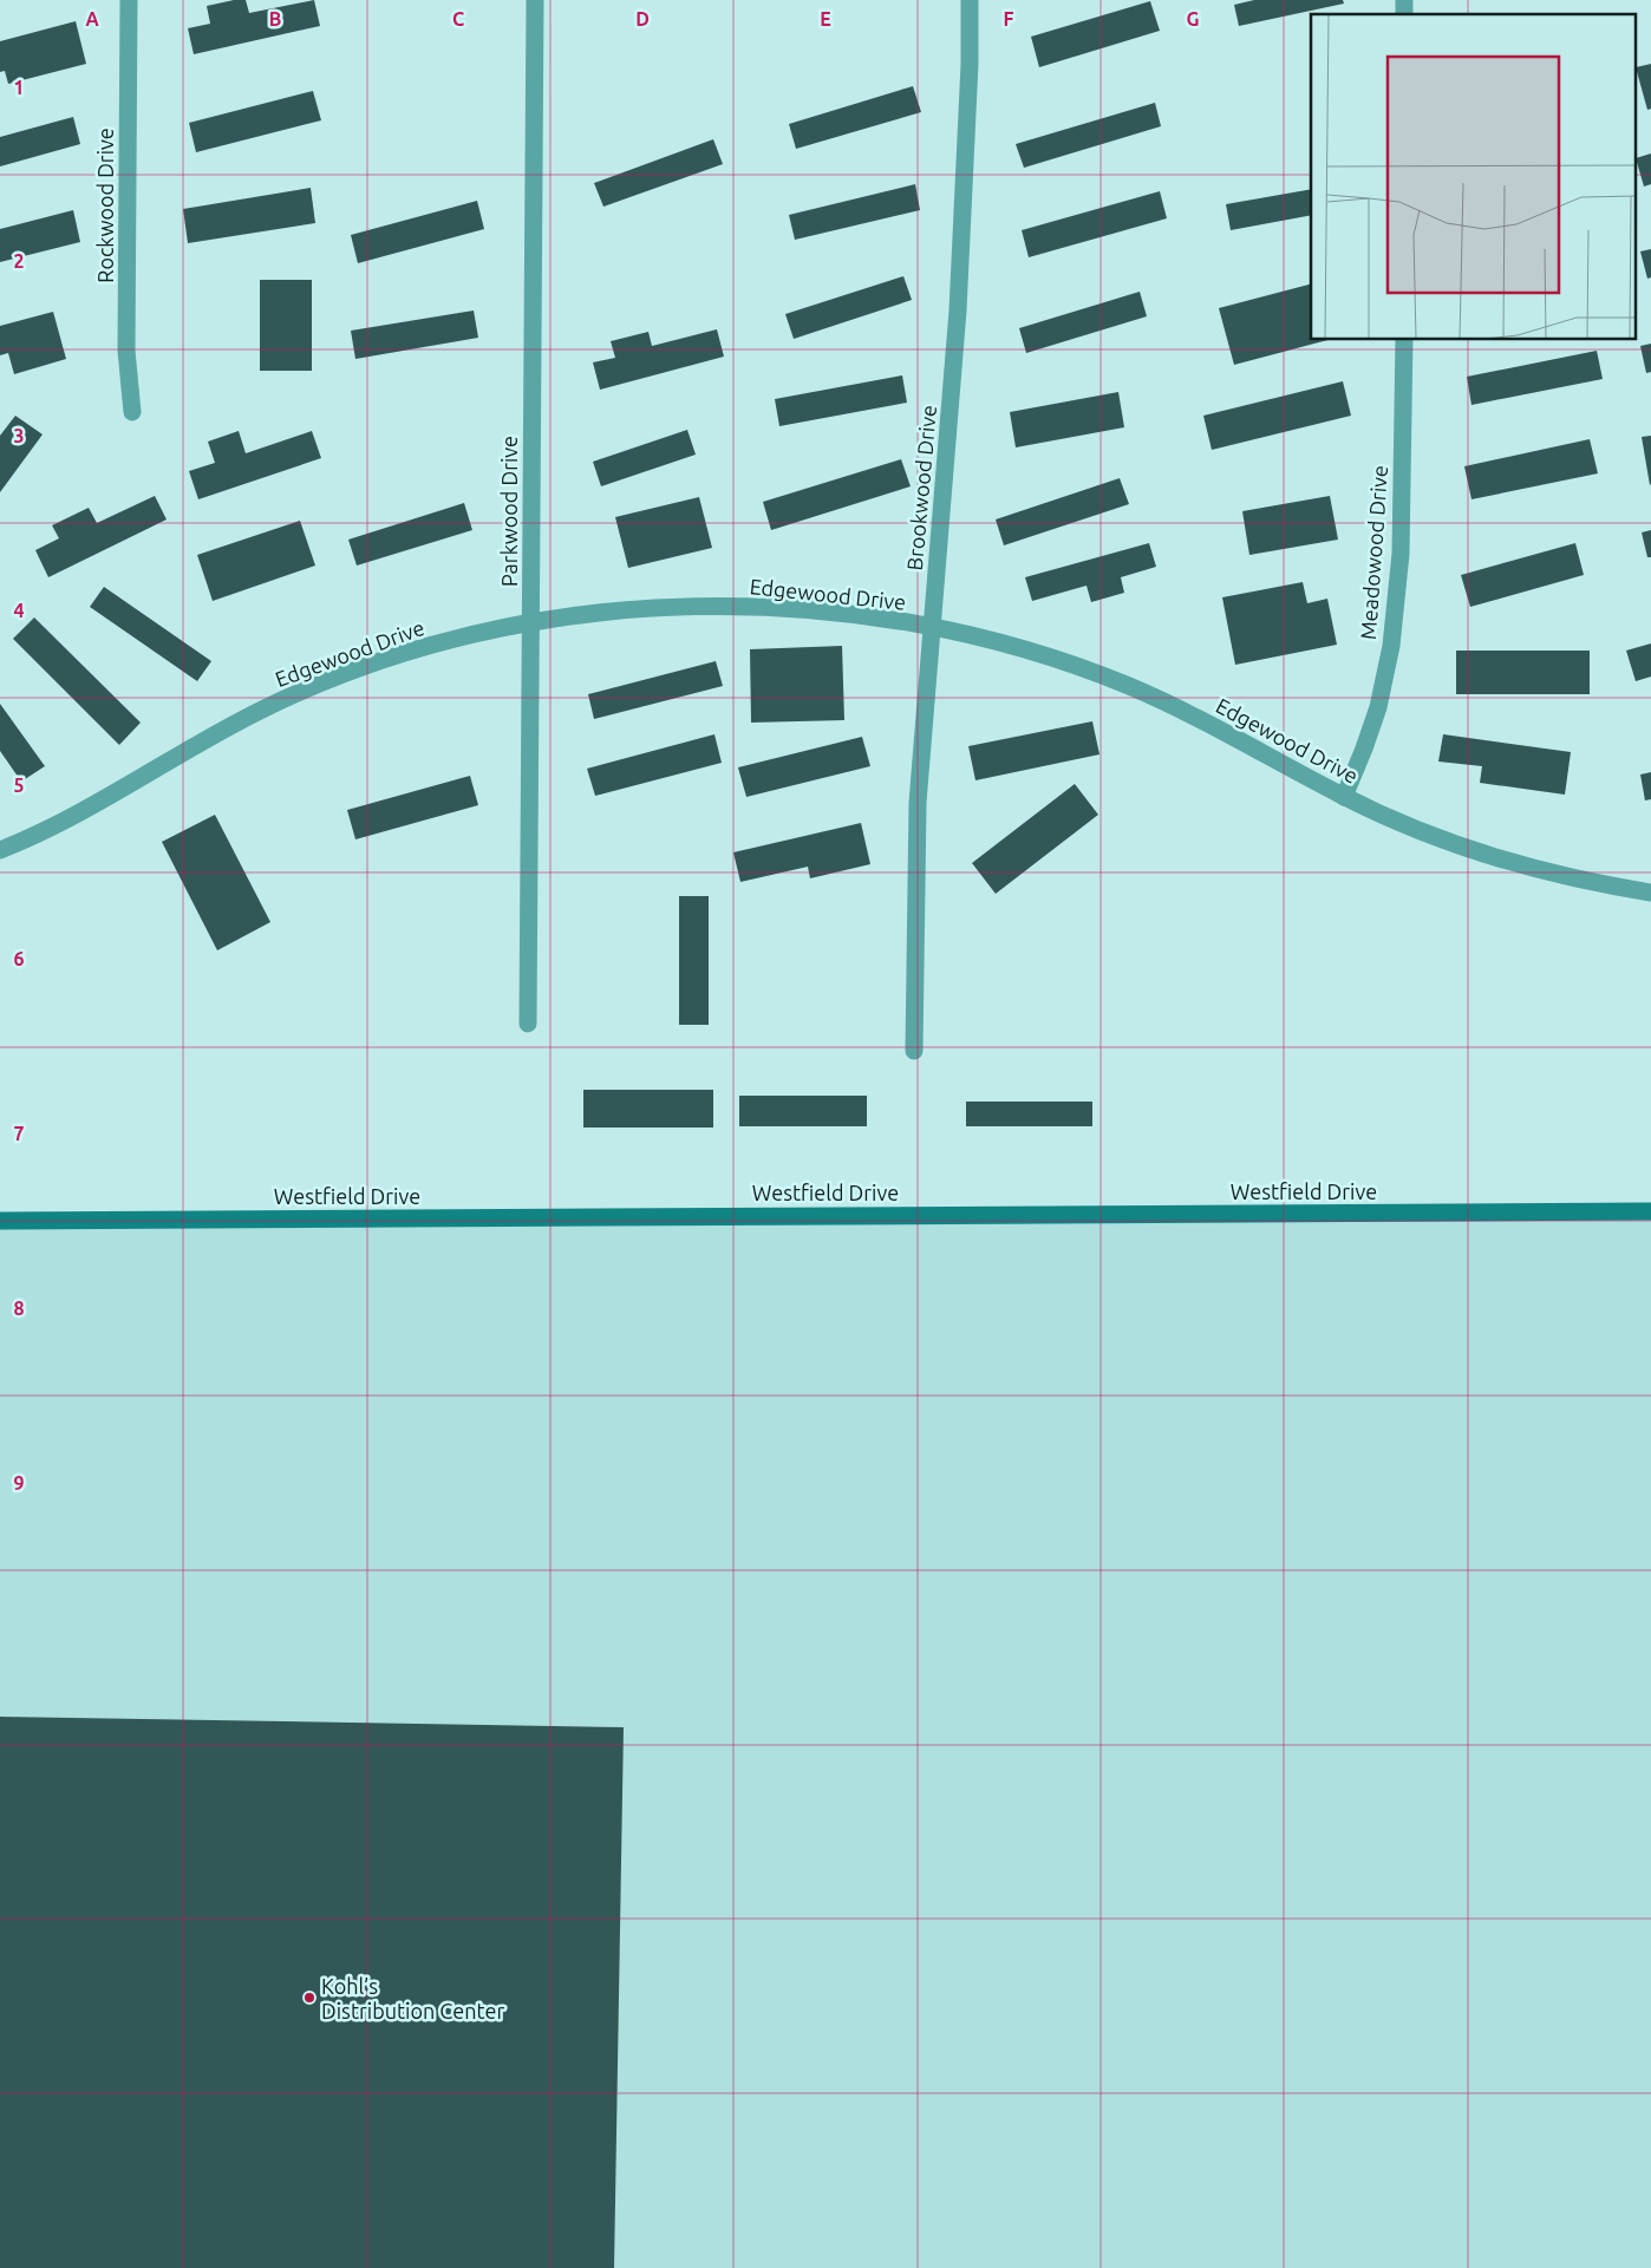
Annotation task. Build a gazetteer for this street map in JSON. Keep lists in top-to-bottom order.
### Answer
{
  "streets": {
    "street": [
      "Rockwood Drive",
      "Brookwood Drive",
      "Parkwood Drive",
      "Meadowood Drive",
      "Edgewood Drive",
      "Westfield Drive"
    ]
  },
  "crossings": [
    ["Brookwood Drive", "Edgewood Drive"],
    ["Parkwood Drive", "Edgewood Drive"],
    ["Meadowood Drive", "Edgewood Drive"]
  ],
  "places": ["Kohl’s Distribution Center"],
  "grid": {
    "columns": [
      "A",
      "B",
      "C",
      "D",
      "E",
      "F",
      "G"
    ],
    "rows": [
      "1",
      "2",
      "3",
      "4",
      "5",
      "6",
      "7",
      "8",
      "9"
    ]
  }
}
